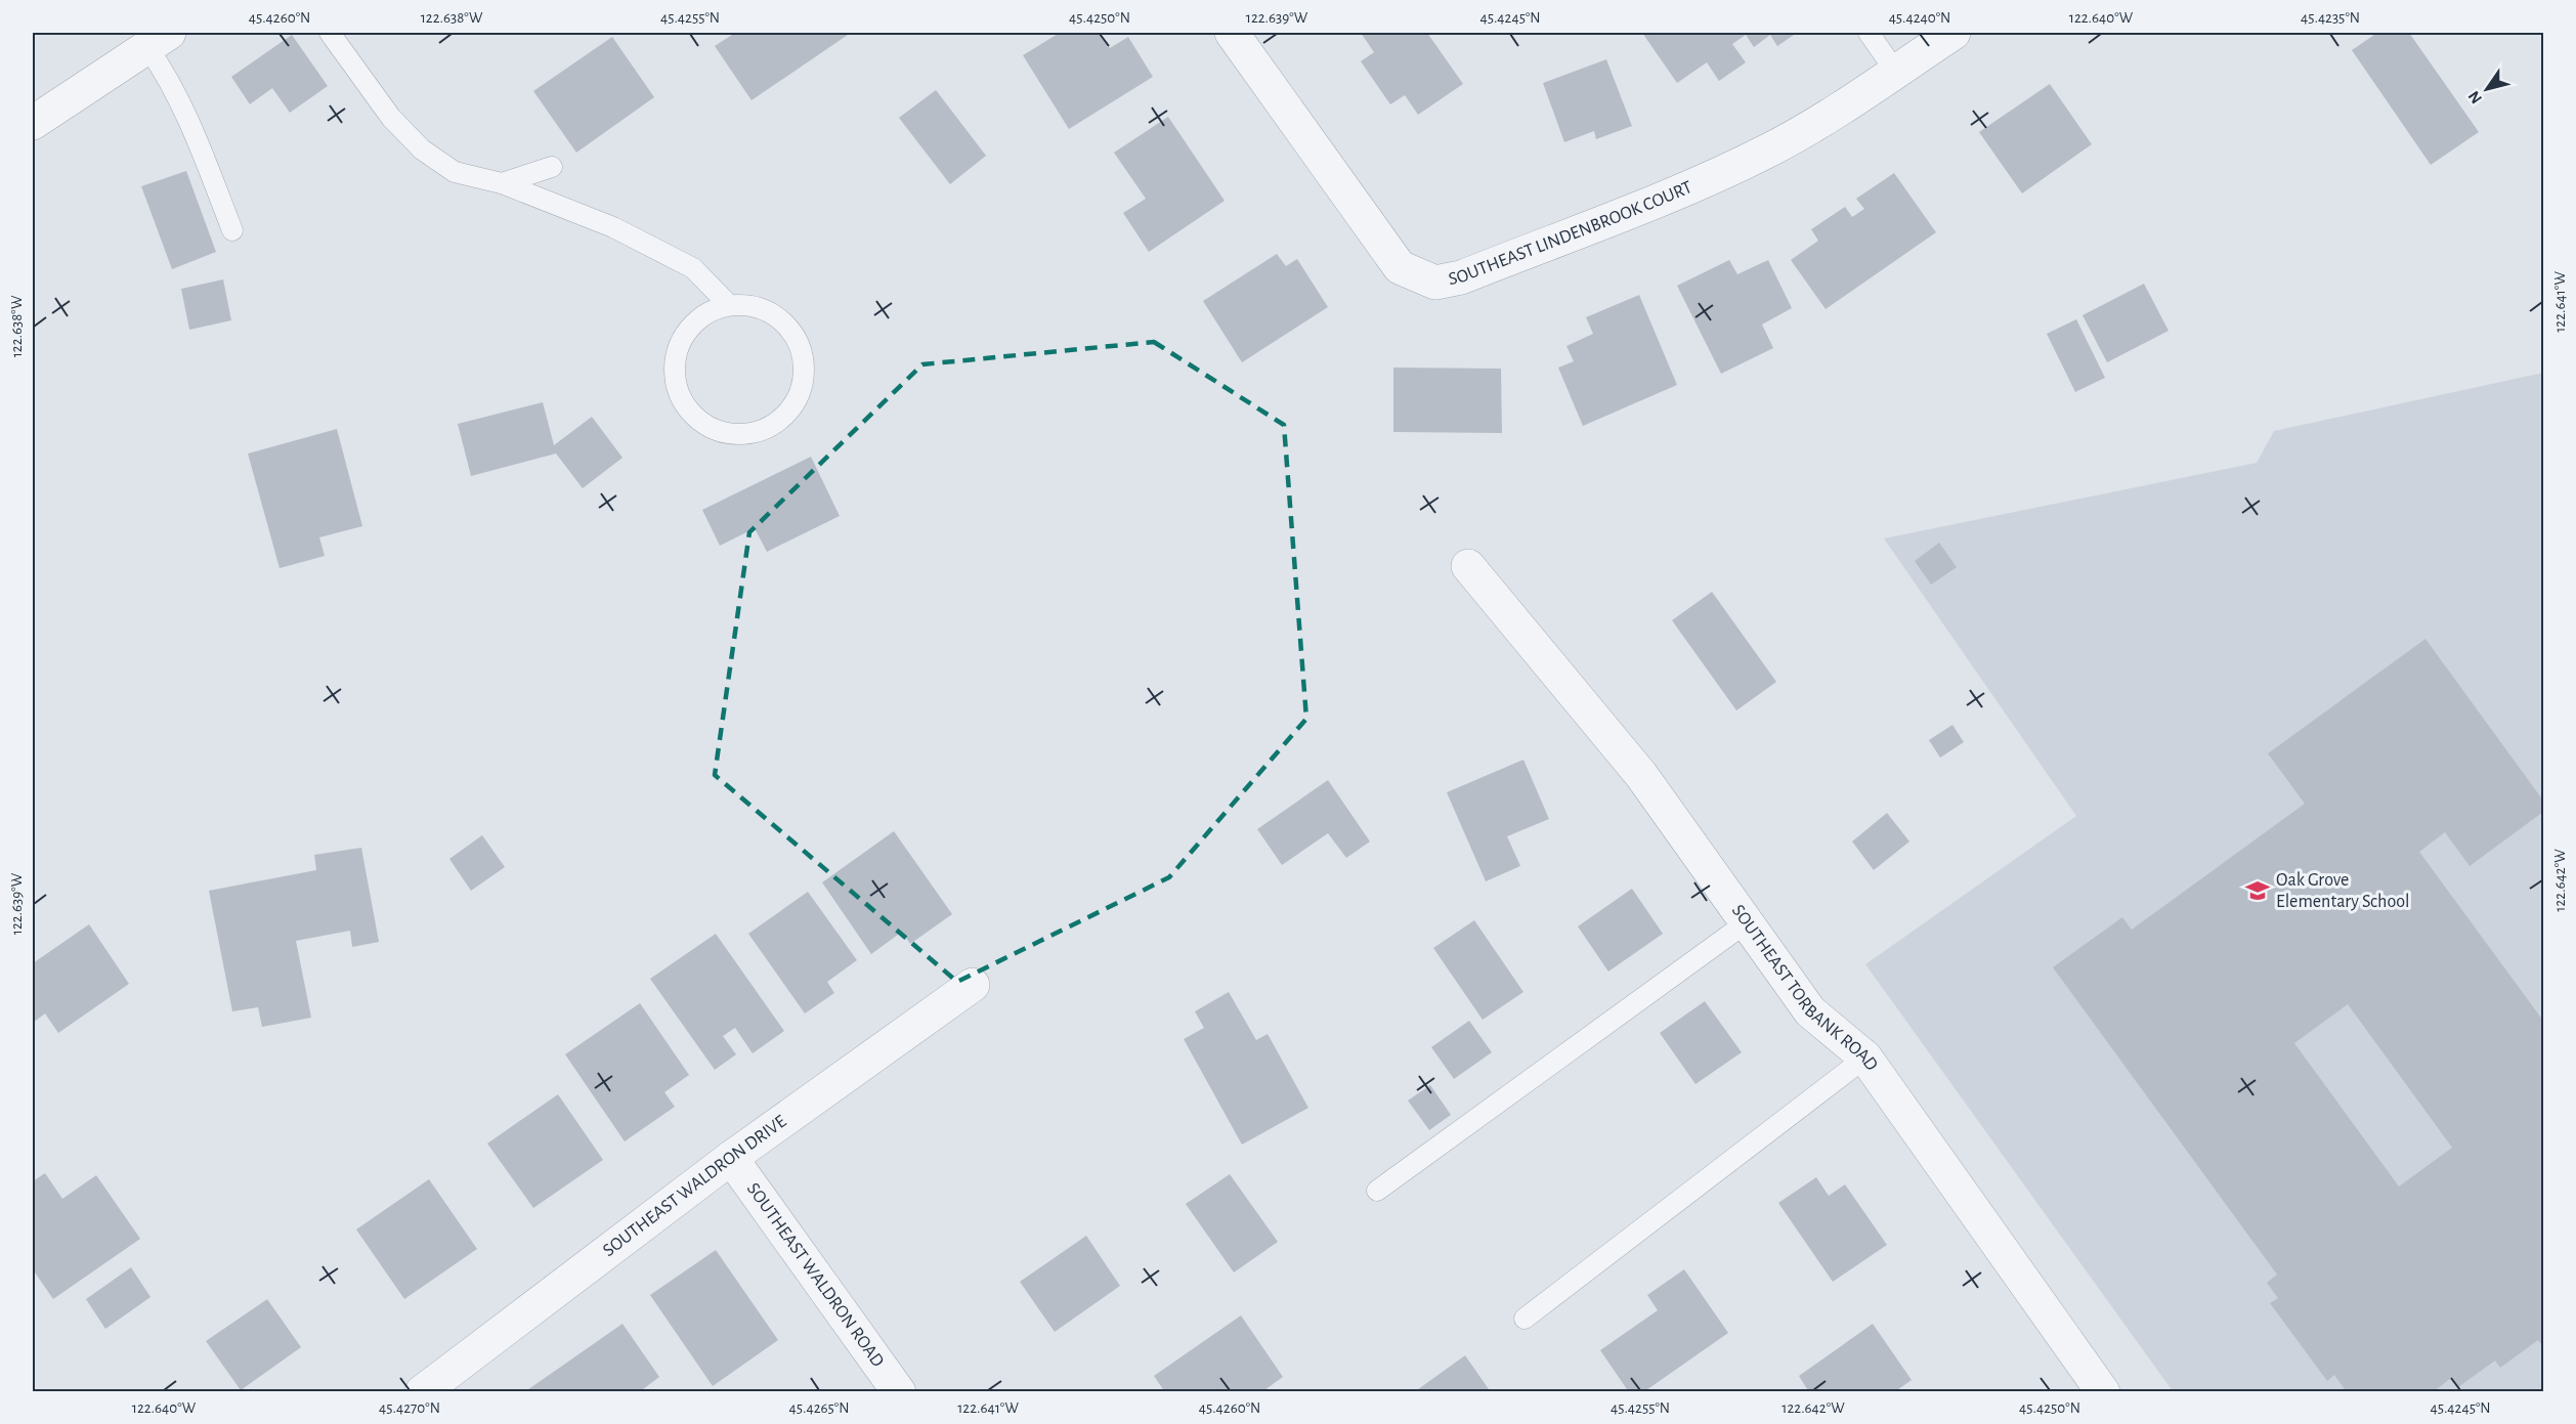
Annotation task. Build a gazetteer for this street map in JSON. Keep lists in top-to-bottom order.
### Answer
{
  "streets": {
    "street": [
      "SOUTHEAST LINDENBROOK COURT",
      "SOUTHEAST TORBANK ROAD",
      "SOUTHEAST WALDRON DRIVE",
      "SOUTHEAST WALDRON ROAD"
    ]
  },
  "crossings": [
    ["SOUTHEAST WALDRON DRIVE", "SOUTHEAST WALDRON ROAD"]
  ],
  "places": {
    "school or university": ["Oak Grove Elementary School"]
  },
  "north": "bottom left",
  "coordinates": [
    "45.4260°N",
    "122.638°W",
    "45.4255°N",
    "45.4250°N",
    "122.639°W",
    "45.4245°N",
    "45.4240°N",
    "122.640°W",
    "45.4235°N",
    "122.641°W",
    "122.642°W",
    "45.4270°N",
    "45.4265°N"
  ]
}
